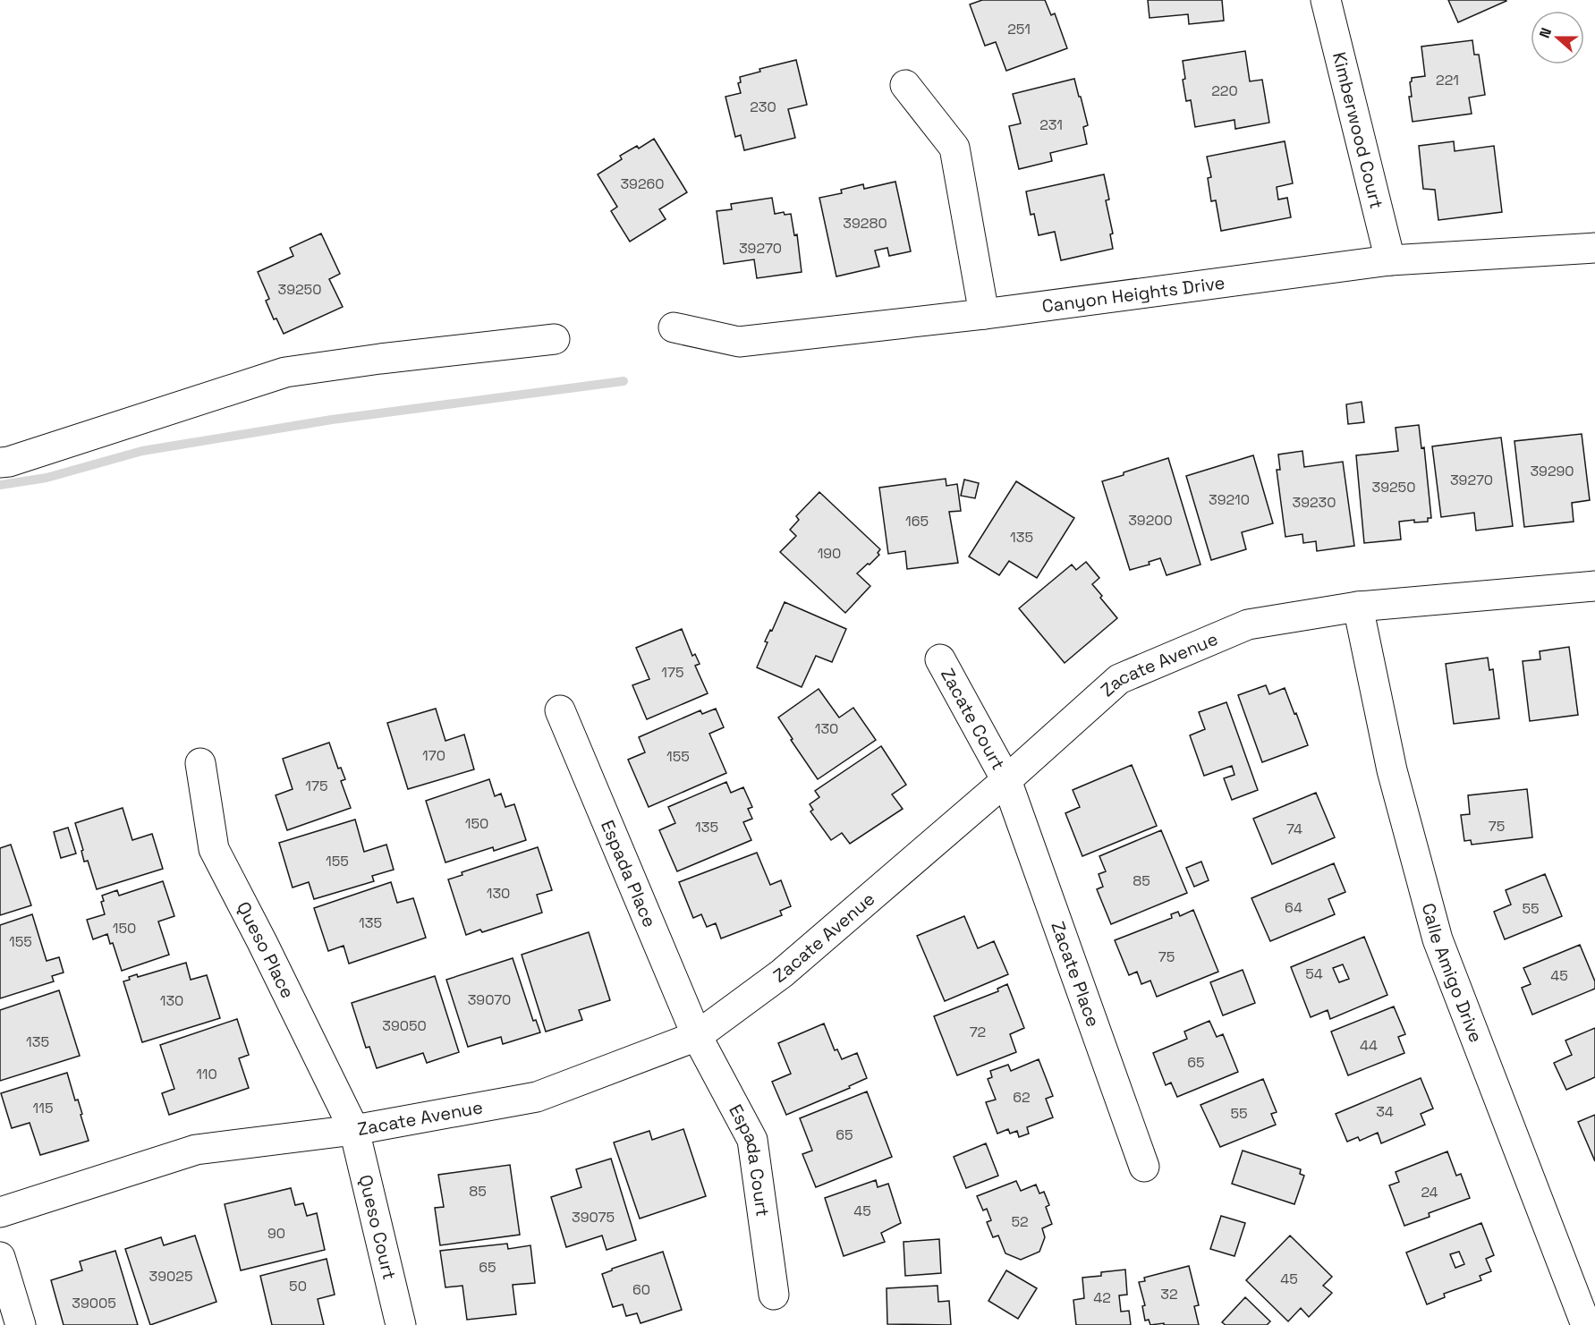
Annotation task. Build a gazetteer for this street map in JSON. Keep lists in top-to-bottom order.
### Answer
{
  "streets": {
    "street": [
      "Kimberwood Court",
      "Canyon Heights Drive",
      "Zacate Avenue",
      "Zacate Court",
      "Espada Place",
      "Queso Place",
      "Calle Amigo Drive",
      "Zacate Place",
      "Espada Court",
      "Queso Court"
    ]
  },
  "crossings": [
    ["Kimberwood Court", "Canyon Heights Drive"],
    ["Zacate Avenue", "Zacate Court"],
    ["Zacate Avenue", "Espada Place"],
    ["Zacate Avenue", "Queso Place"],
    ["Zacate Avenue", "Calle Amigo Drive"],
    ["Zacate Avenue", "Zacate Place"],
    ["Zacate Avenue", "Espada Court"],
    ["Zacate Avenue", "Queso Court"],
    ["Zacate Court", "Zacate Place"],
    ["Espada Place", "Espada Court"],
    ["Queso Place", "Queso Court"]
  ],
  "house_numbers": [
    "251",
    "221",
    "220",
    "230",
    "231",
    "39260",
    "39280",
    "39270",
    "39250",
    "39290",
    "39270",
    "39250",
    "39210",
    "39230",
    "39200",
    "165",
    "135",
    "190",
    "175",
    "130",
    "170",
    "155",
    "175",
    "150",
    "75",
    "135",
    "74",
    "155",
    "85",
    "130",
    "64",
    "55",
    "135",
    "150",
    "155",
    "75",
    "54",
    "45",
    "39070",
    "130",
    "39050",
    "72",
    "135",
    "44",
    "65",
    "110",
    "62",
    "115",
    "34",
    "55",
    "65",
    "85",
    "24",
    "45",
    "39075",
    "52",
    "90",
    "65",
    "39025",
    "45",
    "50",
    "60",
    "32",
    "42",
    "39005"
  ],
  "north": "left"
}
